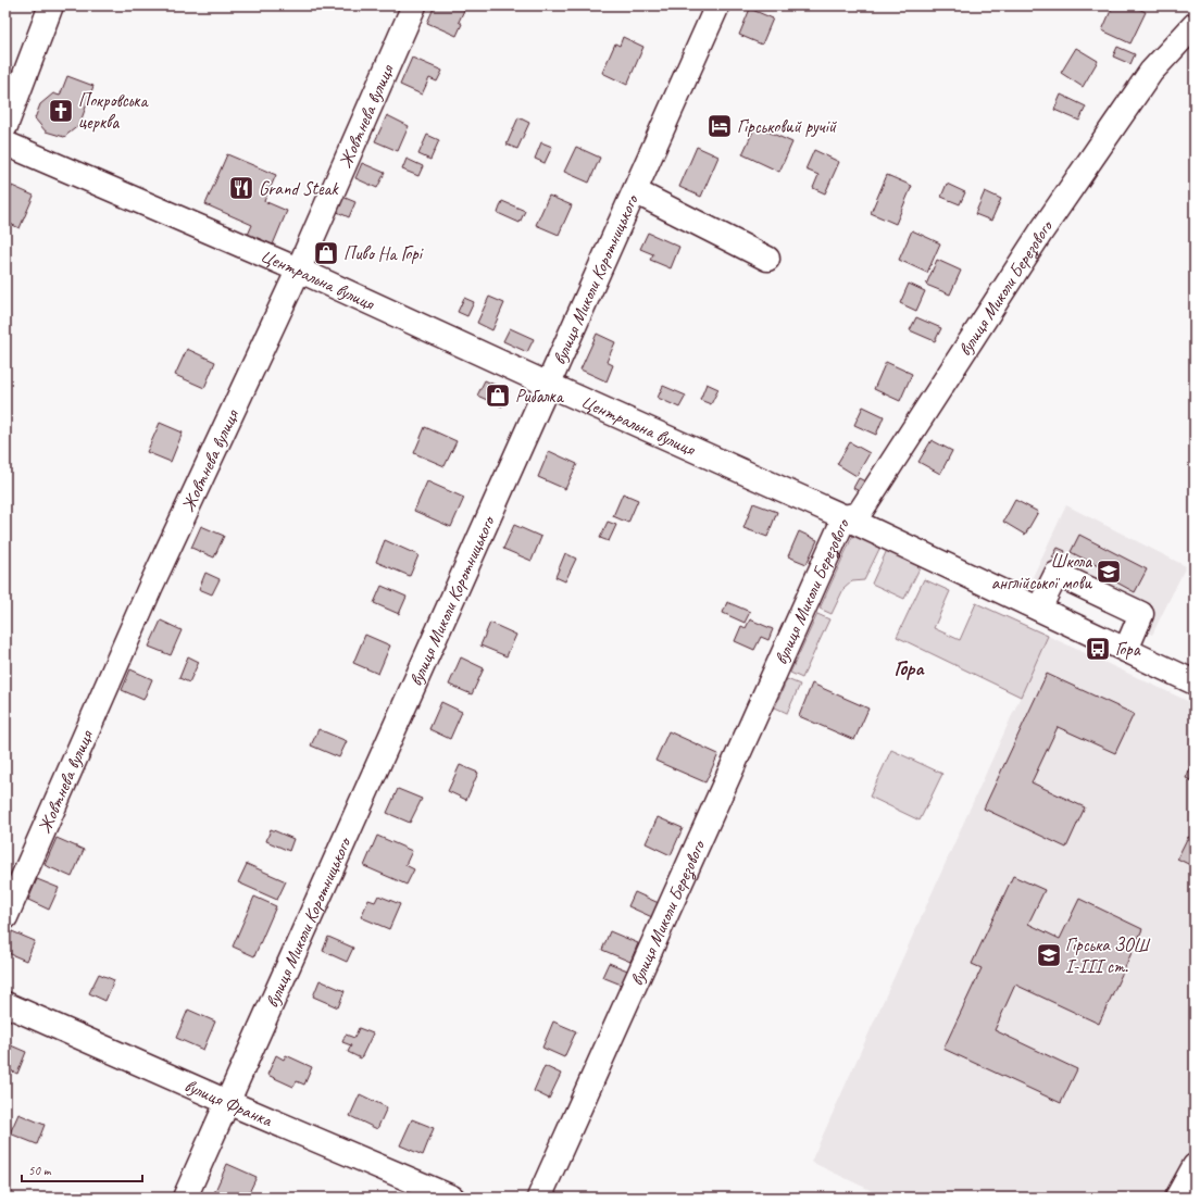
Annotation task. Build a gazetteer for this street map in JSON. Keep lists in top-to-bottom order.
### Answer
{
  "streets": {
    "street": [
      "Жовтнева вулиця",
      "Центральна вулиця",
      "вулиця Миколи Коротницького",
      "вулиця Миколи Березового",
      "вулиця Франка"
    ]
  },
  "crossings": [
    ["Жовтнева вулиця", "Центральна вулиця"],
    ["Центральна вулиця", "вулиця Миколи Коротницького"],
    ["Центральна вулиця", "вулиця Миколи Березового"],
    ["вулиця Миколи Коротницького", "вулиця Франка"]
  ],
  "districts": ["Гора"],
  "places": {
    "church": ["Покровська церква"],
    "hotel": ["Гірськовий ручій"],
    "restaurant": ["Grand Steak"],
    "shop": ["Пиво На Горі", "Рибалка"],
    "school or university": ["Школа англійської мови", "Гірська ЗОШ І-ІІІ ст."],
    "bus stop": ["Гора"]
  },
  "scale_bar": "50 m"
}
